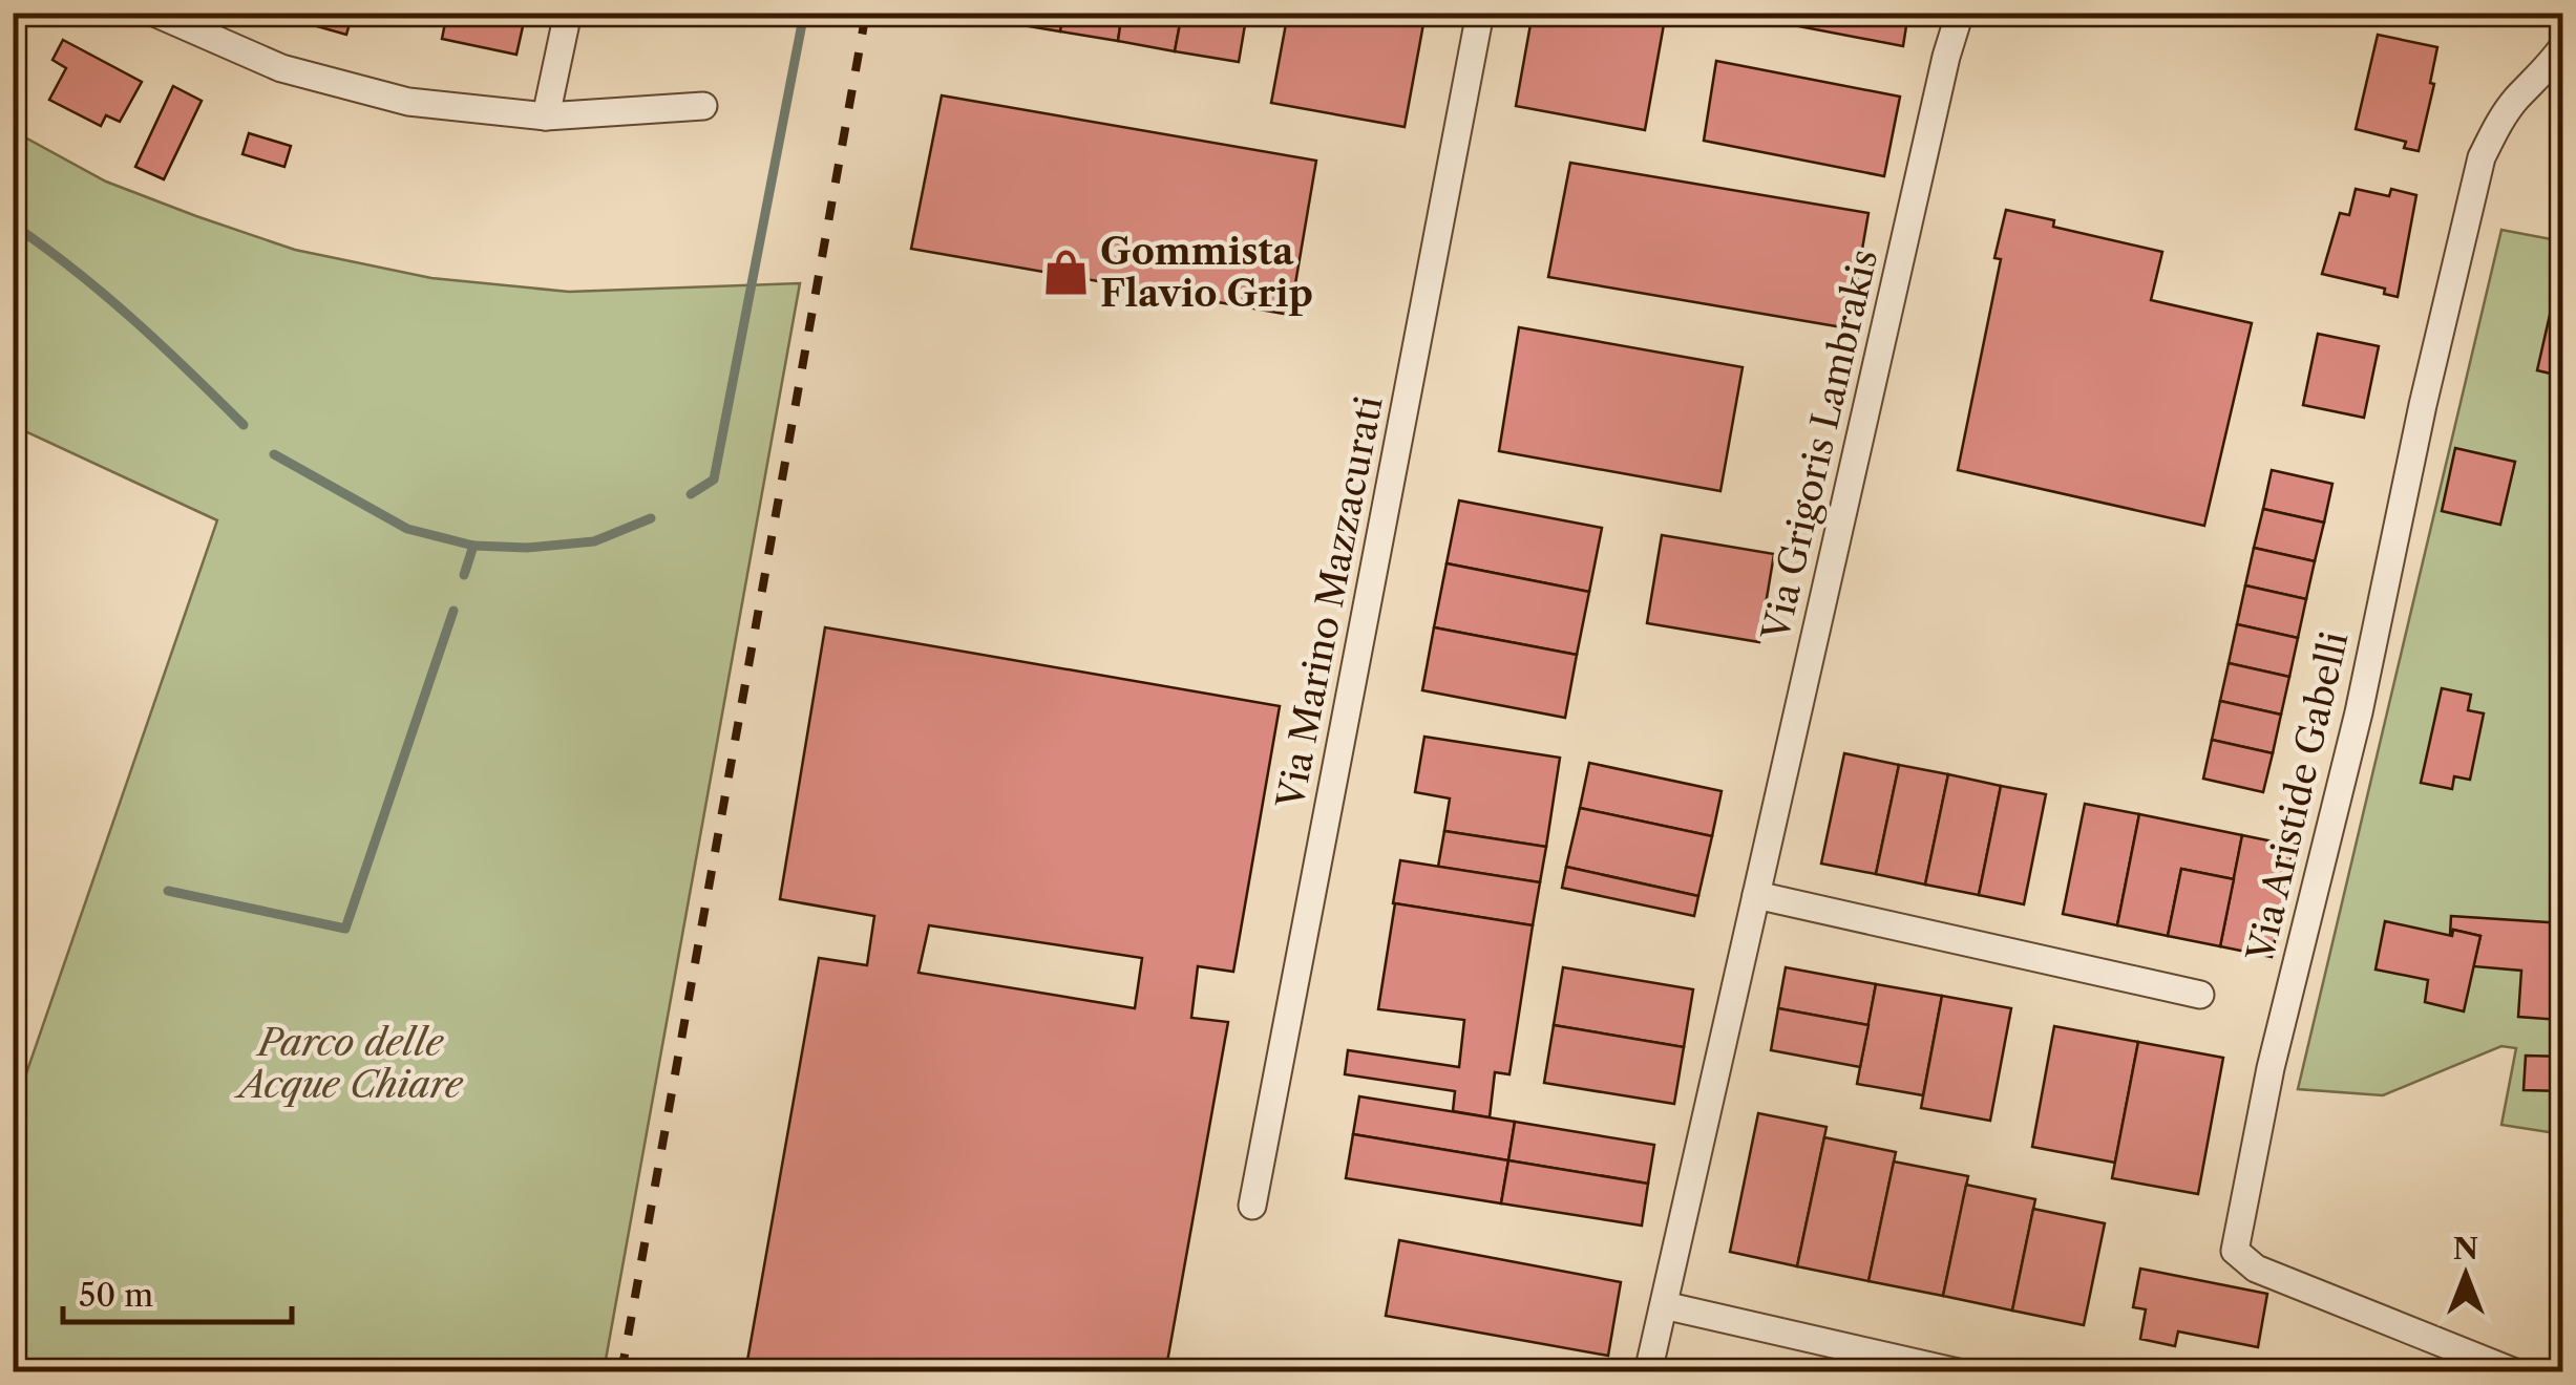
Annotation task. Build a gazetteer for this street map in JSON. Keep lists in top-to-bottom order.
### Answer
{
  "streets": {
    "street": ["Via Grigoris Lambrakis", "Via Marino Mazzacurati", "Via Aristide Gabelli"]
  },
  "parks": ["Parco delle Acque Chiare"],
  "places": {
    "shop": ["Gommista Flavio Grip"]
  },
  "scale_bar": "50 m",
  "north": "top"
}
